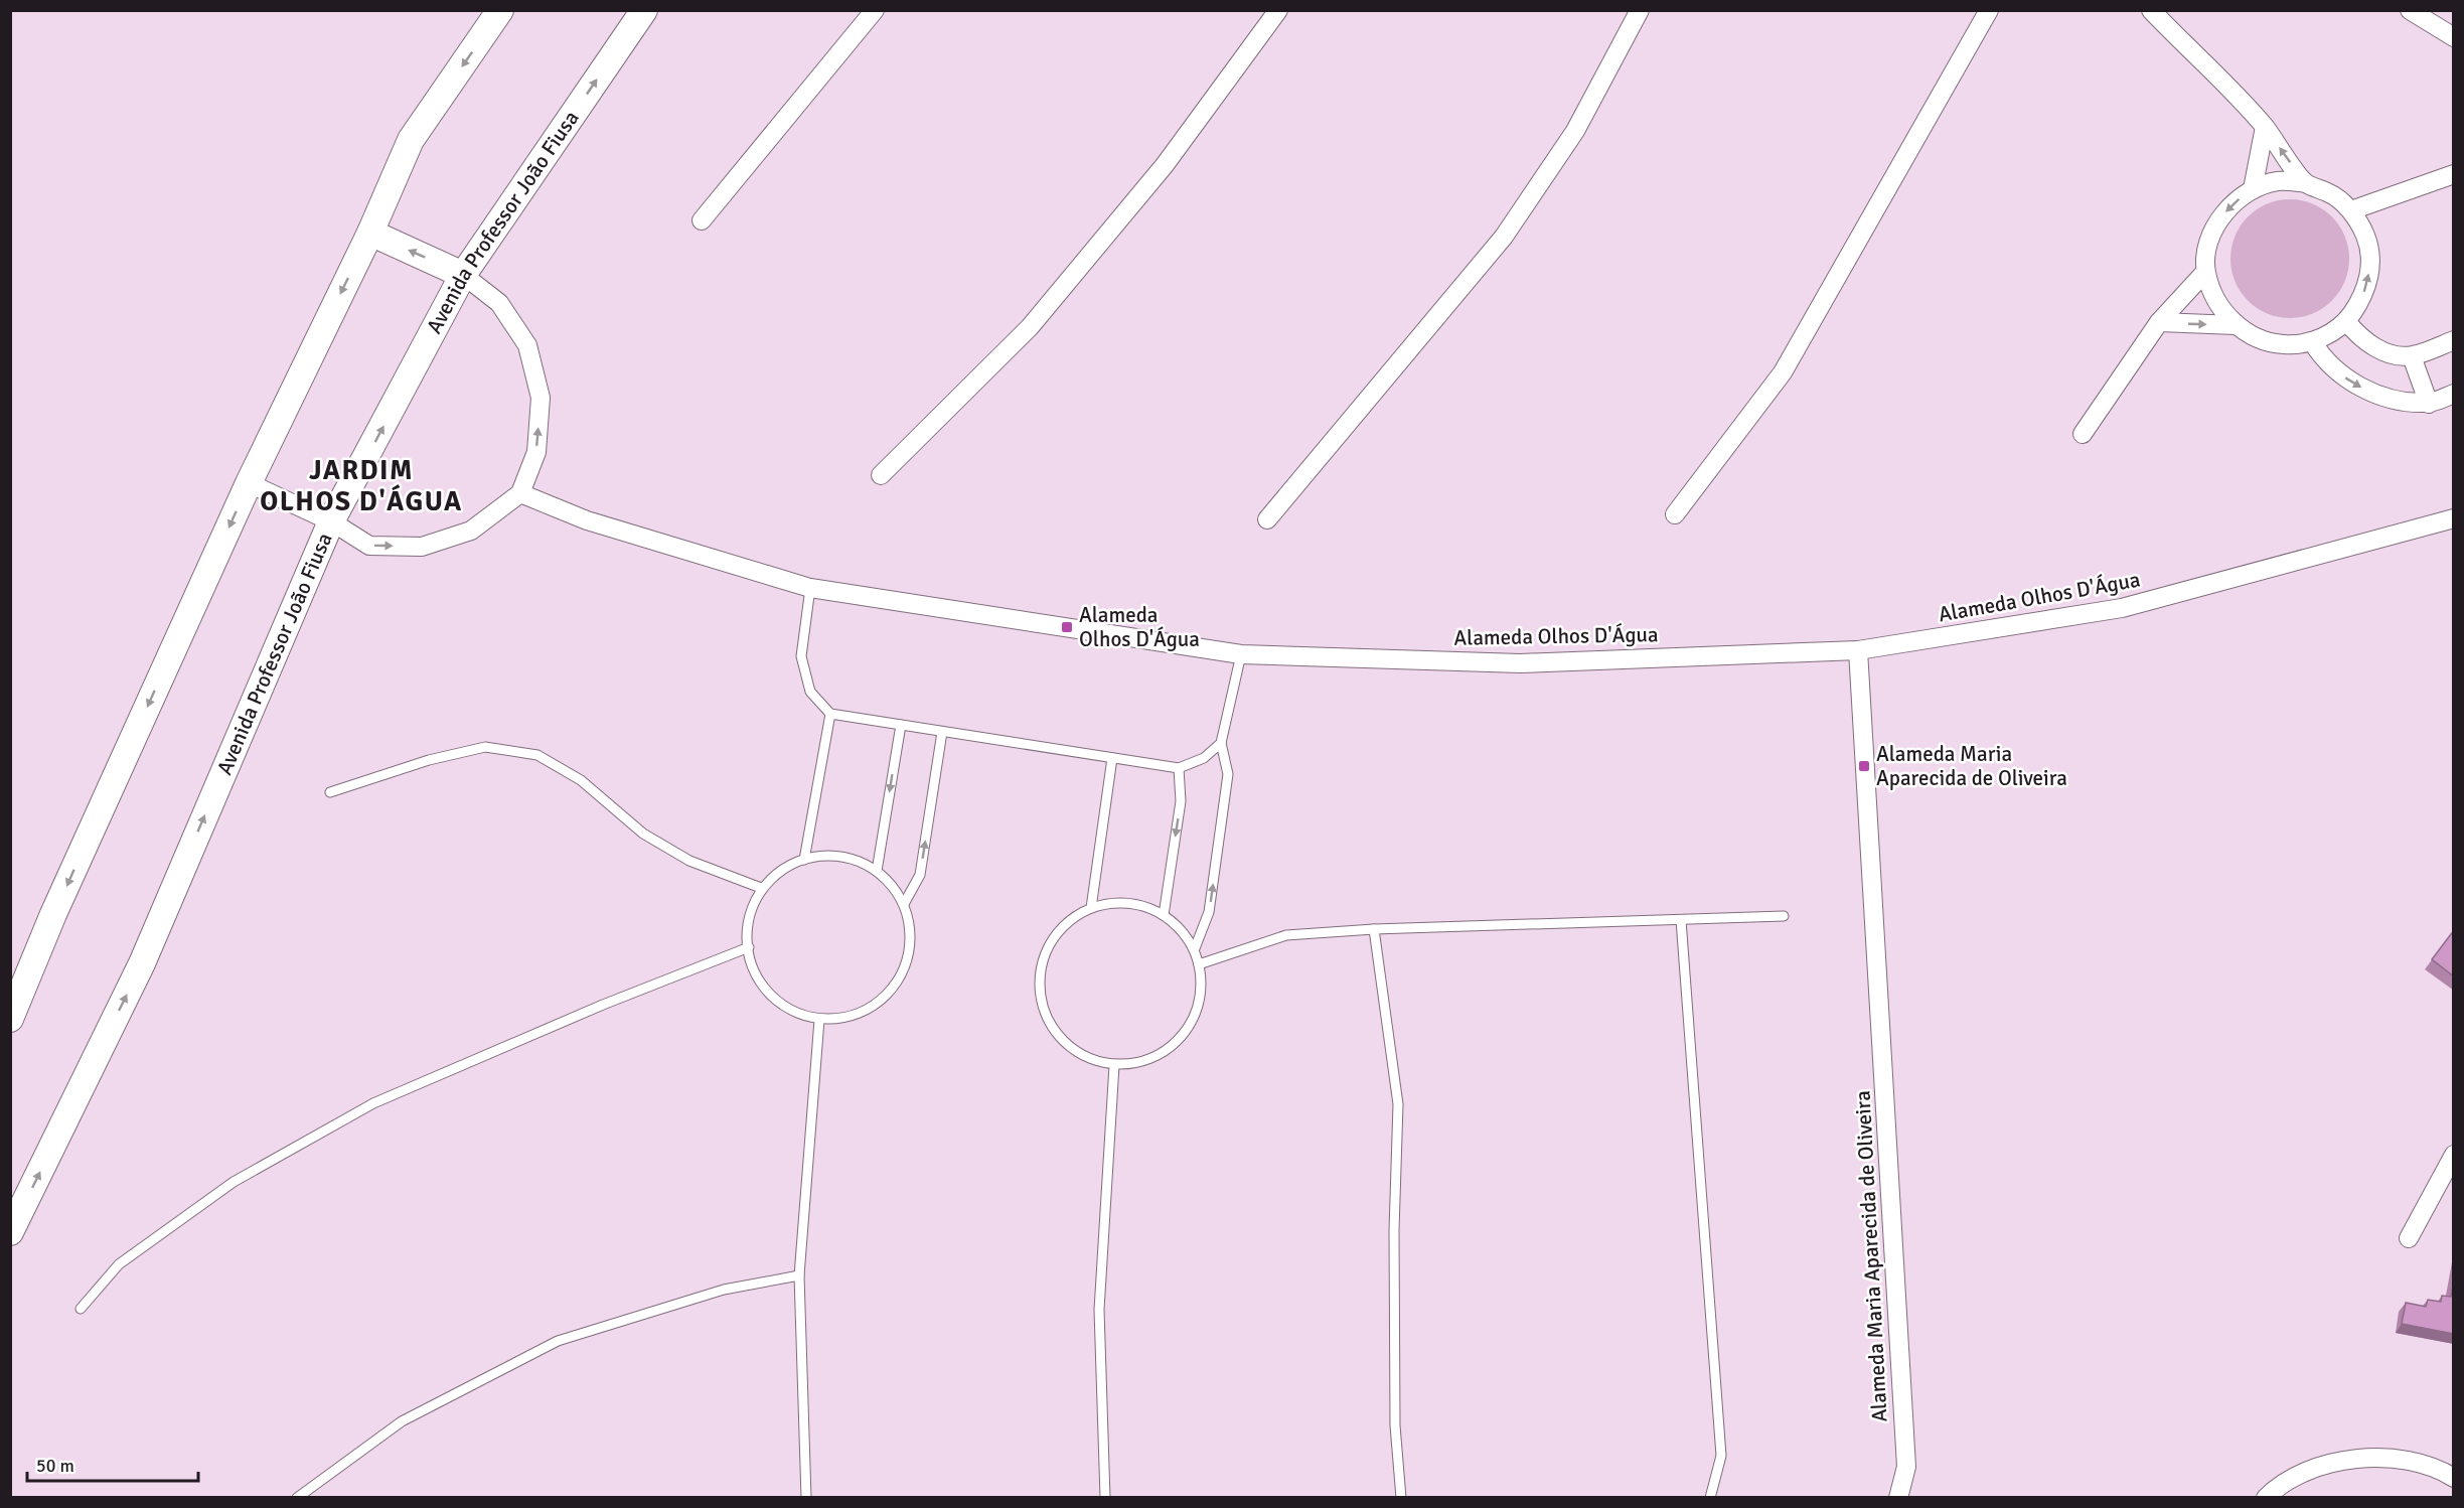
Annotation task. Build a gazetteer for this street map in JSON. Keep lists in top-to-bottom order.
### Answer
{
  "streets": {
    "street": ["Avenida Professor João Fiusa", "Alameda Olhos D'Água", "Alameda Maria Aparecida de Oliveira"]
  },
  "crossings": [
    ["Alameda Olhos D'Água", "Alameda Maria Aparecida de Oliveira"]
  ],
  "districts": ["JARDIM OLHOS D'ÁGUA"],
  "places": {
    "transit": ["Alameda Olhos D'Água", "Alameda Maria Aparecida de Oliveira"]
  },
  "scale_bar": "50 m"
}
